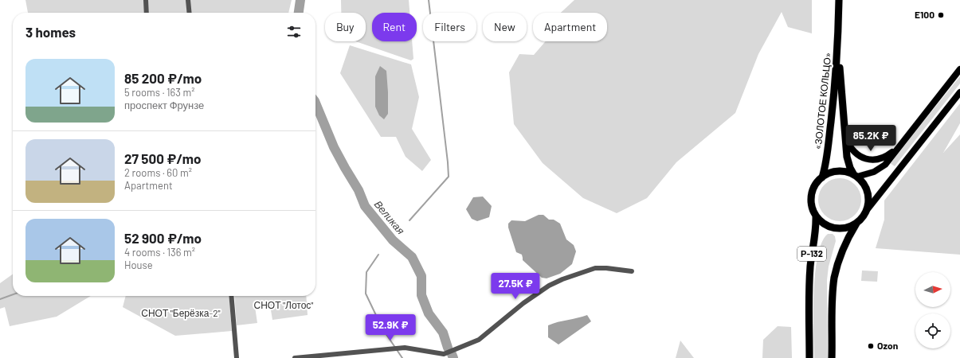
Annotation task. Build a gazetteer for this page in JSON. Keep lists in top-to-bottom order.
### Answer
{
  "streets": {
    "highway": ["«ЗОЛОТОЕ КОЛЬЦО»", "Р-132"]
  },
  "crossings": [
    ["«ЗОЛОТОЕ КОЛЬЦО»", "Р-132"]
  ],
  "water": ["Великая"],
  "parks": ["СНОТ \"Лотос\"", "СНОТ \"Берёзка-2\""],
  "places": ["E100", "Ozon"],
  "north": "right",
  "page": {
    "chip": [
      "Buy",
      "Rent",
      "Filters",
      "New",
      "Apartment"
    ],
    "heading": "3 homes",
    "list": [
      {
        "name": "85 200 ₽/mo",
        "note": "5 rooms · 163 m² · проспект Фрунзе"
      },
      {
        "name": "27 500 ₽/mo",
        "note": "2 rooms · 60 m² · Apartment"
      },
      {
        "name": "52 900 ₽/mo",
        "note": "4 rooms · 136 m² · House"
      }
    ],
    "price": ["85.2K ₽", "27.5K ₽", "52.9K ₽"]
  }
}
